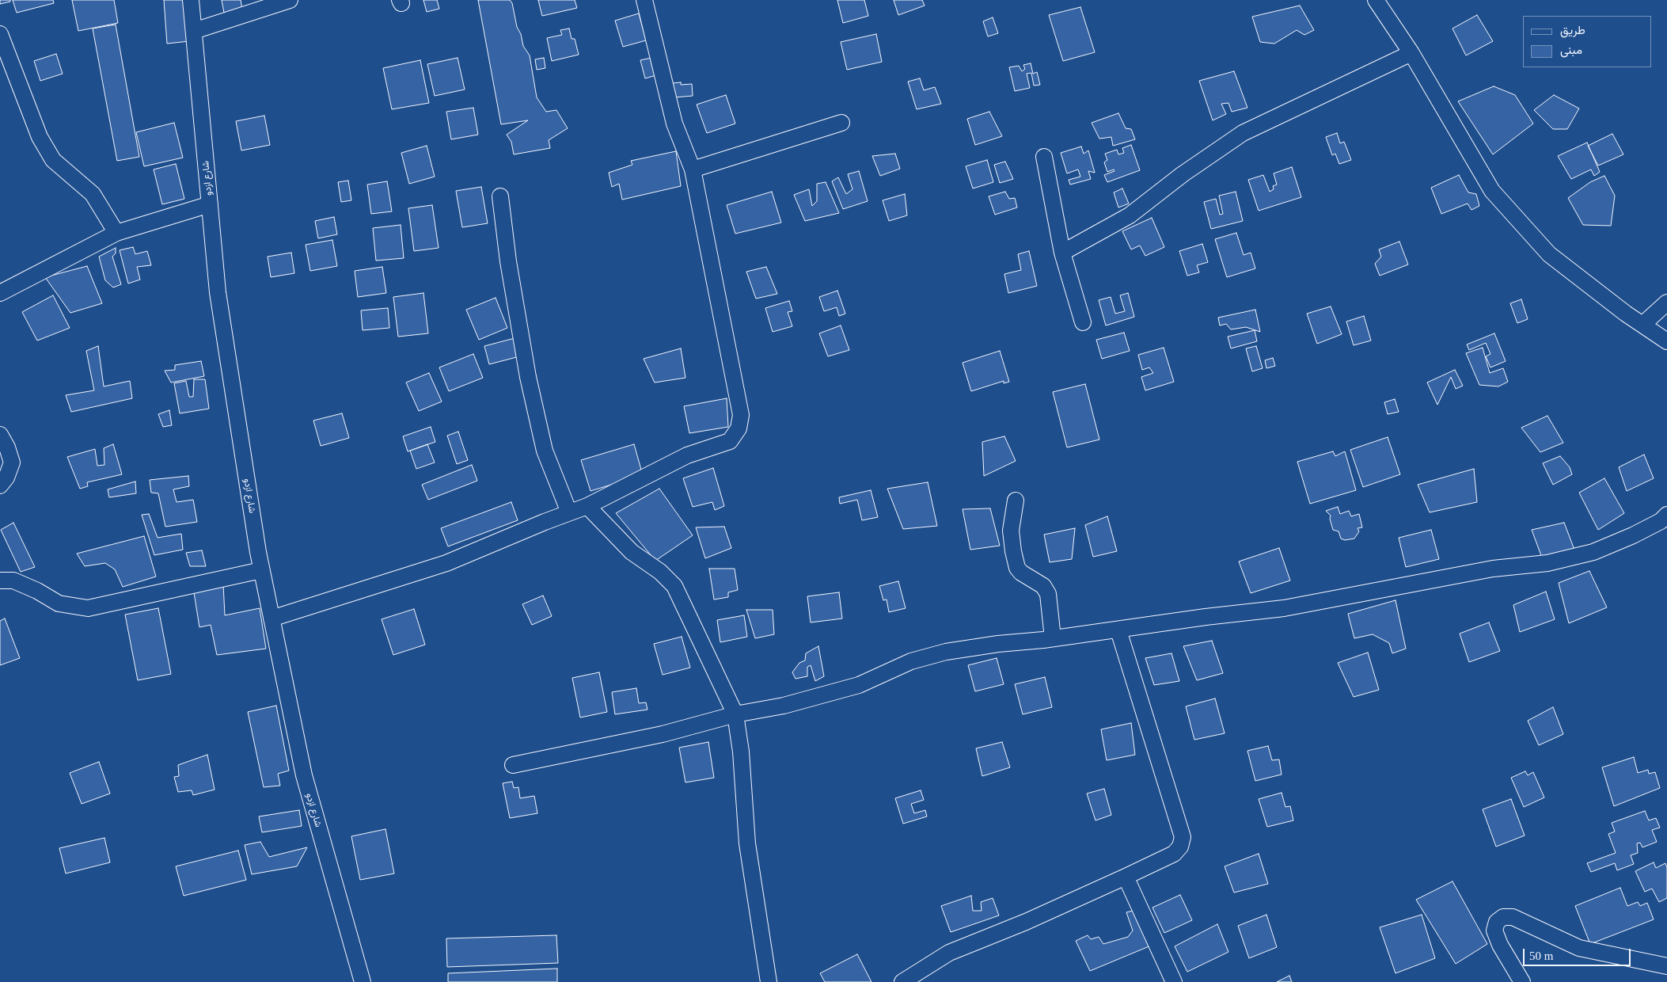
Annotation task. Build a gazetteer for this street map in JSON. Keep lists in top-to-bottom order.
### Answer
{
  "streets": {
    "street": ["شارع ازدو"]
  },
  "legend": ["طريق", "مبنى"],
  "scale_bar": "50 m"
}
